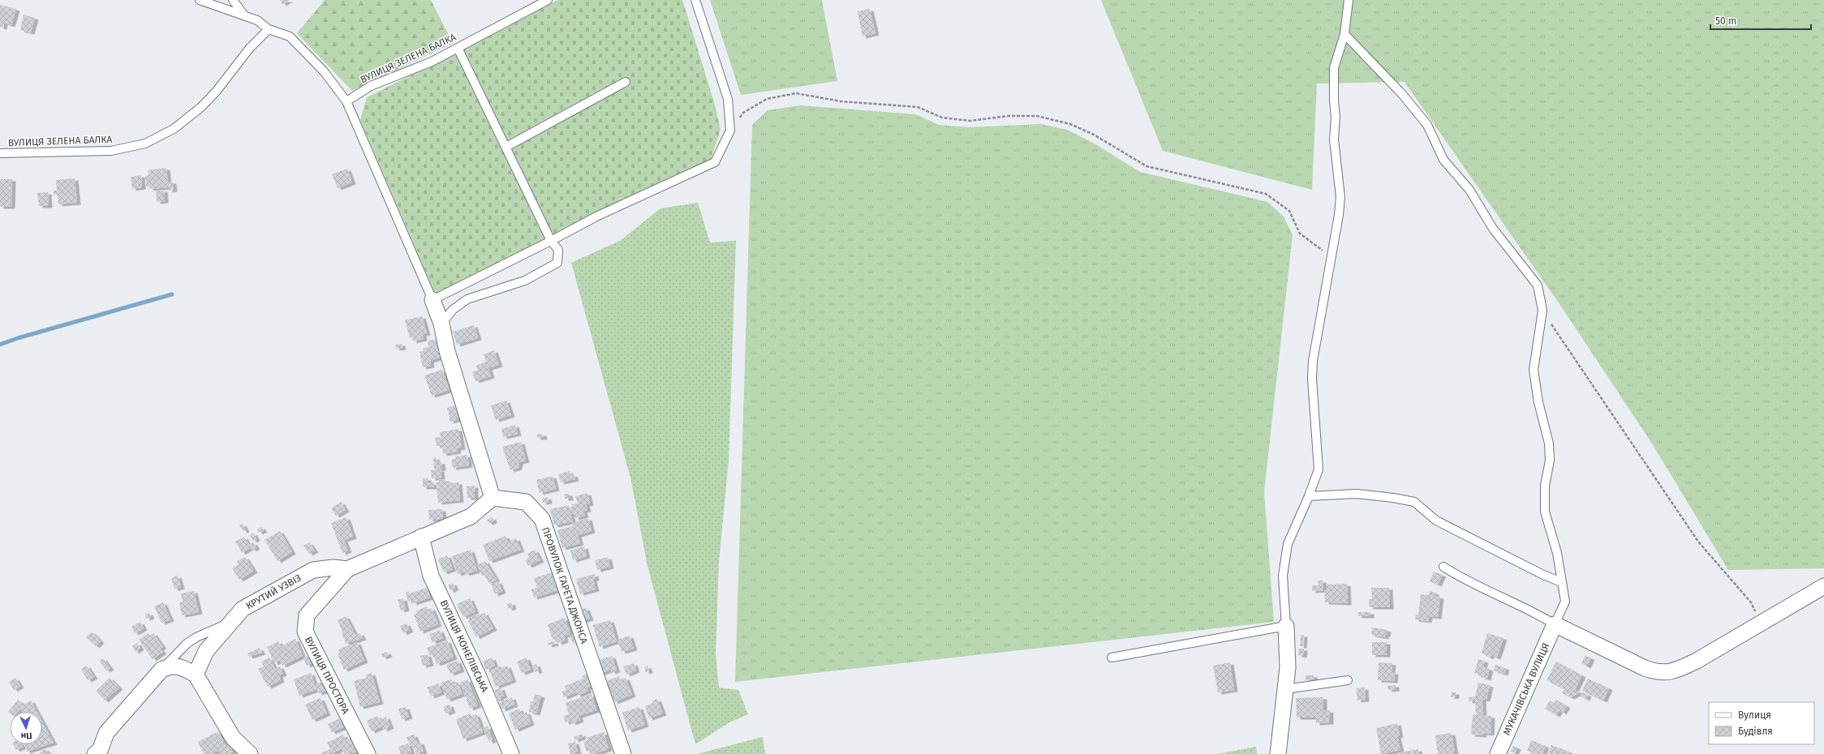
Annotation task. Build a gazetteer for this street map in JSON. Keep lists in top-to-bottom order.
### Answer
{
  "streets": {
    "street": [
      "ПРОВУЛОК ГАРЕТА ДЖОНСА",
      "КРУТИЙ УЗВІЗ",
      "ВУЛИЦЯ КОНЕЛІВСЬКА",
      "ВУЛИЦЯ ПРОСТОРА",
      "МУКАЧІВСЬКА ВУЛИЦЯ"
    ],
    "lane": ["ВУЛИЦЯ ЗЕЛЕНА БАЛКА"]
  },
  "crossings": [
    ["ПРОВУЛОК ГАРЕТА ДЖОНСА", "КРУТИЙ УЗВІЗ"],
    ["КРУТИЙ УЗВІЗ", "ВУЛИЦЯ КОНЕЛІВСЬКА"],
    ["КРУТИЙ УЗВІЗ", "ВУЛИЦЯ ПРОСТОРА"]
  ],
  "legend": ["Вулиця", "Будівля"],
  "scale_bar": "50 m",
  "north": "bottom"
}
